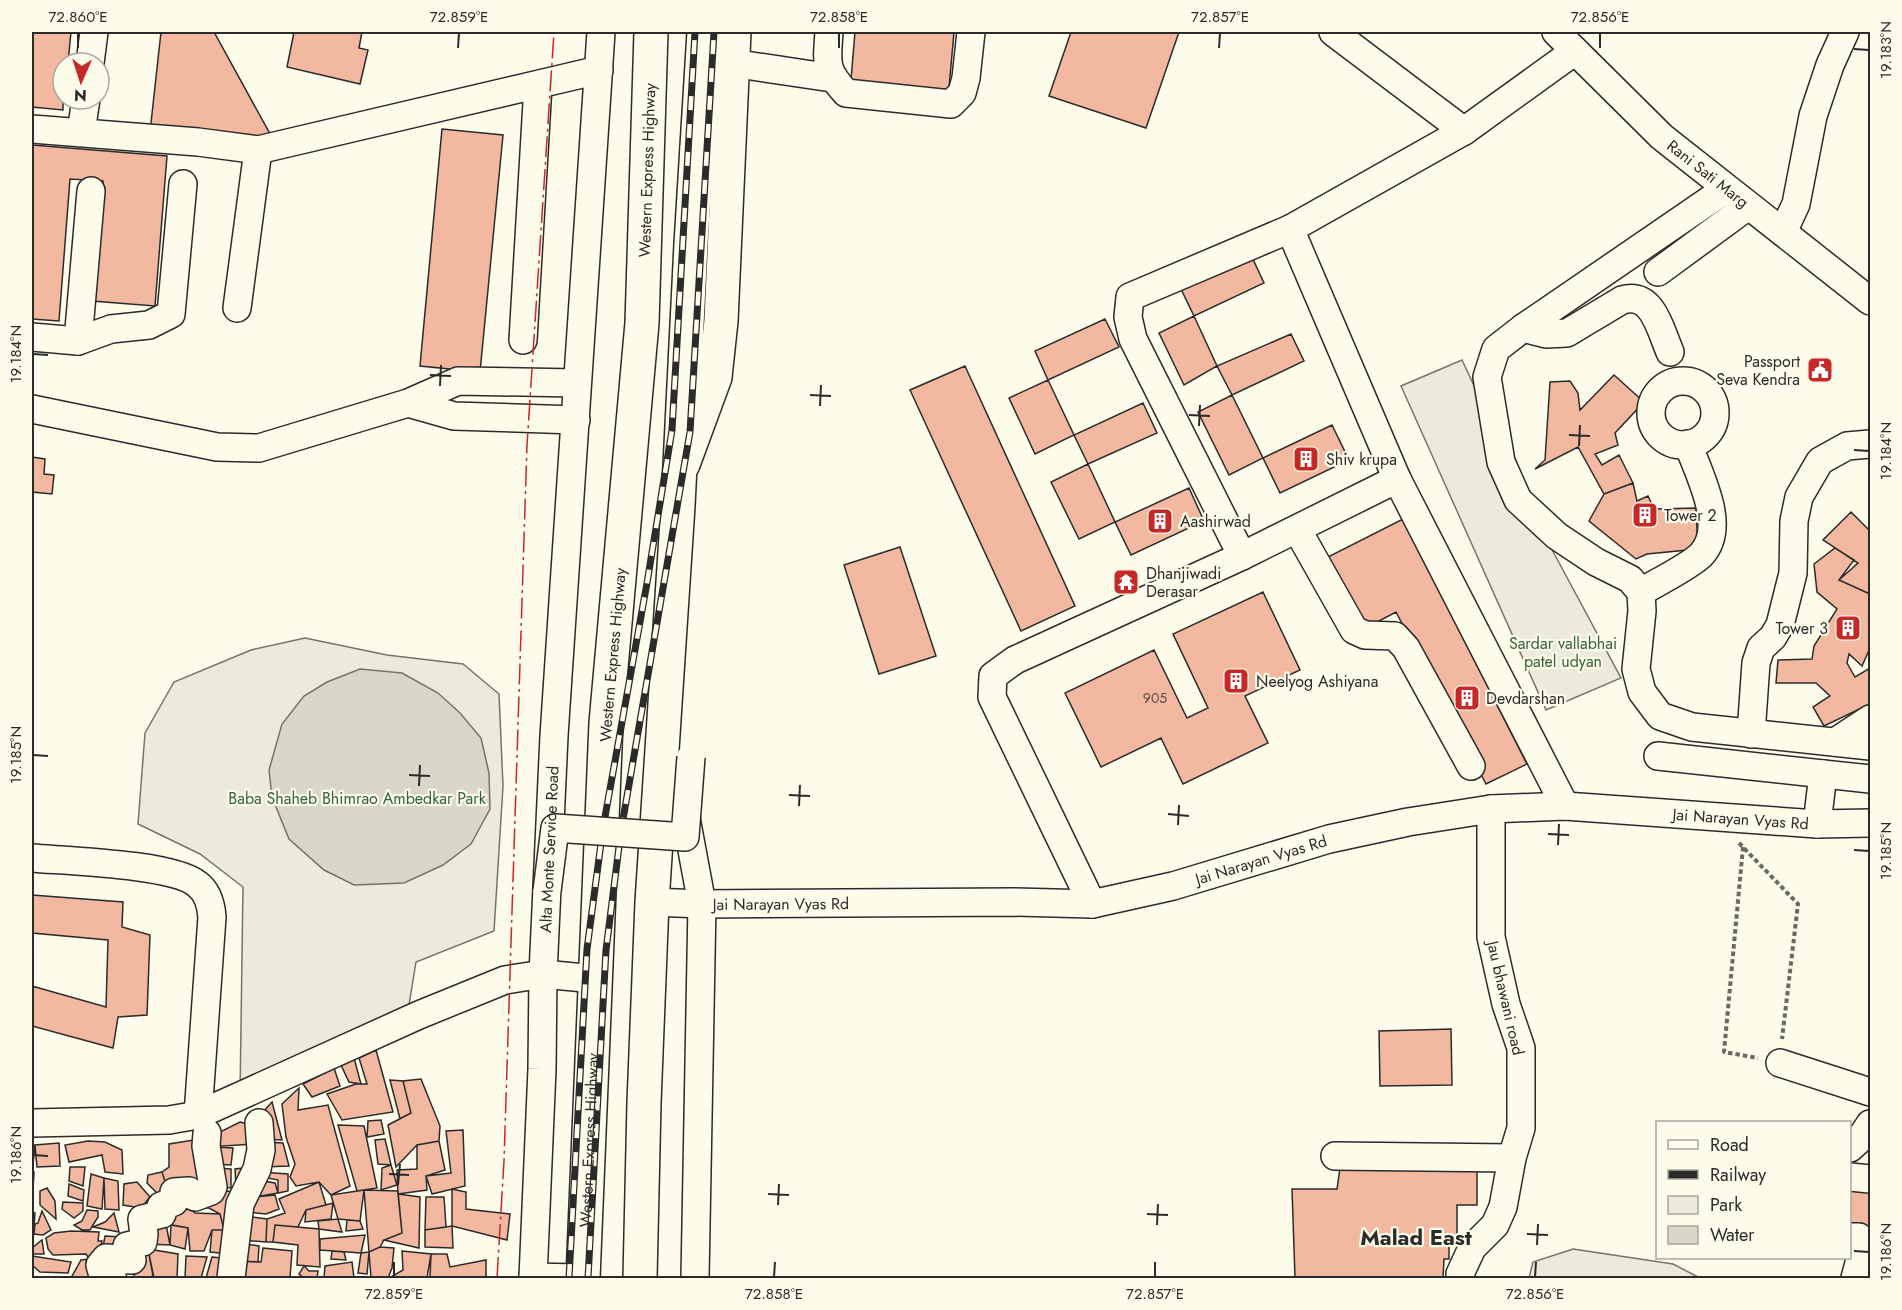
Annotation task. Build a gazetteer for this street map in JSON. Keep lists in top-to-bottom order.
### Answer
{
  "streets": {
    "main road": ["Western Express Highway"],
    "street": [
      "Rani Sati Marg",
      "Jai Narayan Vyas Rd",
      "Alta Monte Service Road",
      "Jau bhawani road"
    ]
  },
  "crossings": [
    ["Jai Narayan Vyas Rd", "Jau bhawani road"]
  ],
  "districts": ["Malad East"],
  "parks": ["Sardar vallabhai patel udyan", "Baba Shaheb Bhimrao Ambedkar Park"],
  "places": {
    "public building": ["Passport Seva Kendra"],
    "building": [
      "Shiv krupa",
      "Tower 2",
      "Aashirwad",
      "Tower 3",
      "Neelyog Ashiyana",
      "Devdarshan"
    ],
    "temple": ["Dhanjiwadi Derasar"]
  },
  "house_numbers": ["905"],
  "legend": [
    "Road",
    "Railway",
    "Park",
    "Water"
  ],
  "north": "bottom",
  "coordinates": [
    "72.860°E",
    "72.859°E",
    "72.858°E",
    "72.857°E",
    "72.856°E",
    "19.183°N",
    "19.184°N",
    "19.185°N",
    "19.186°N"
  ]
}
